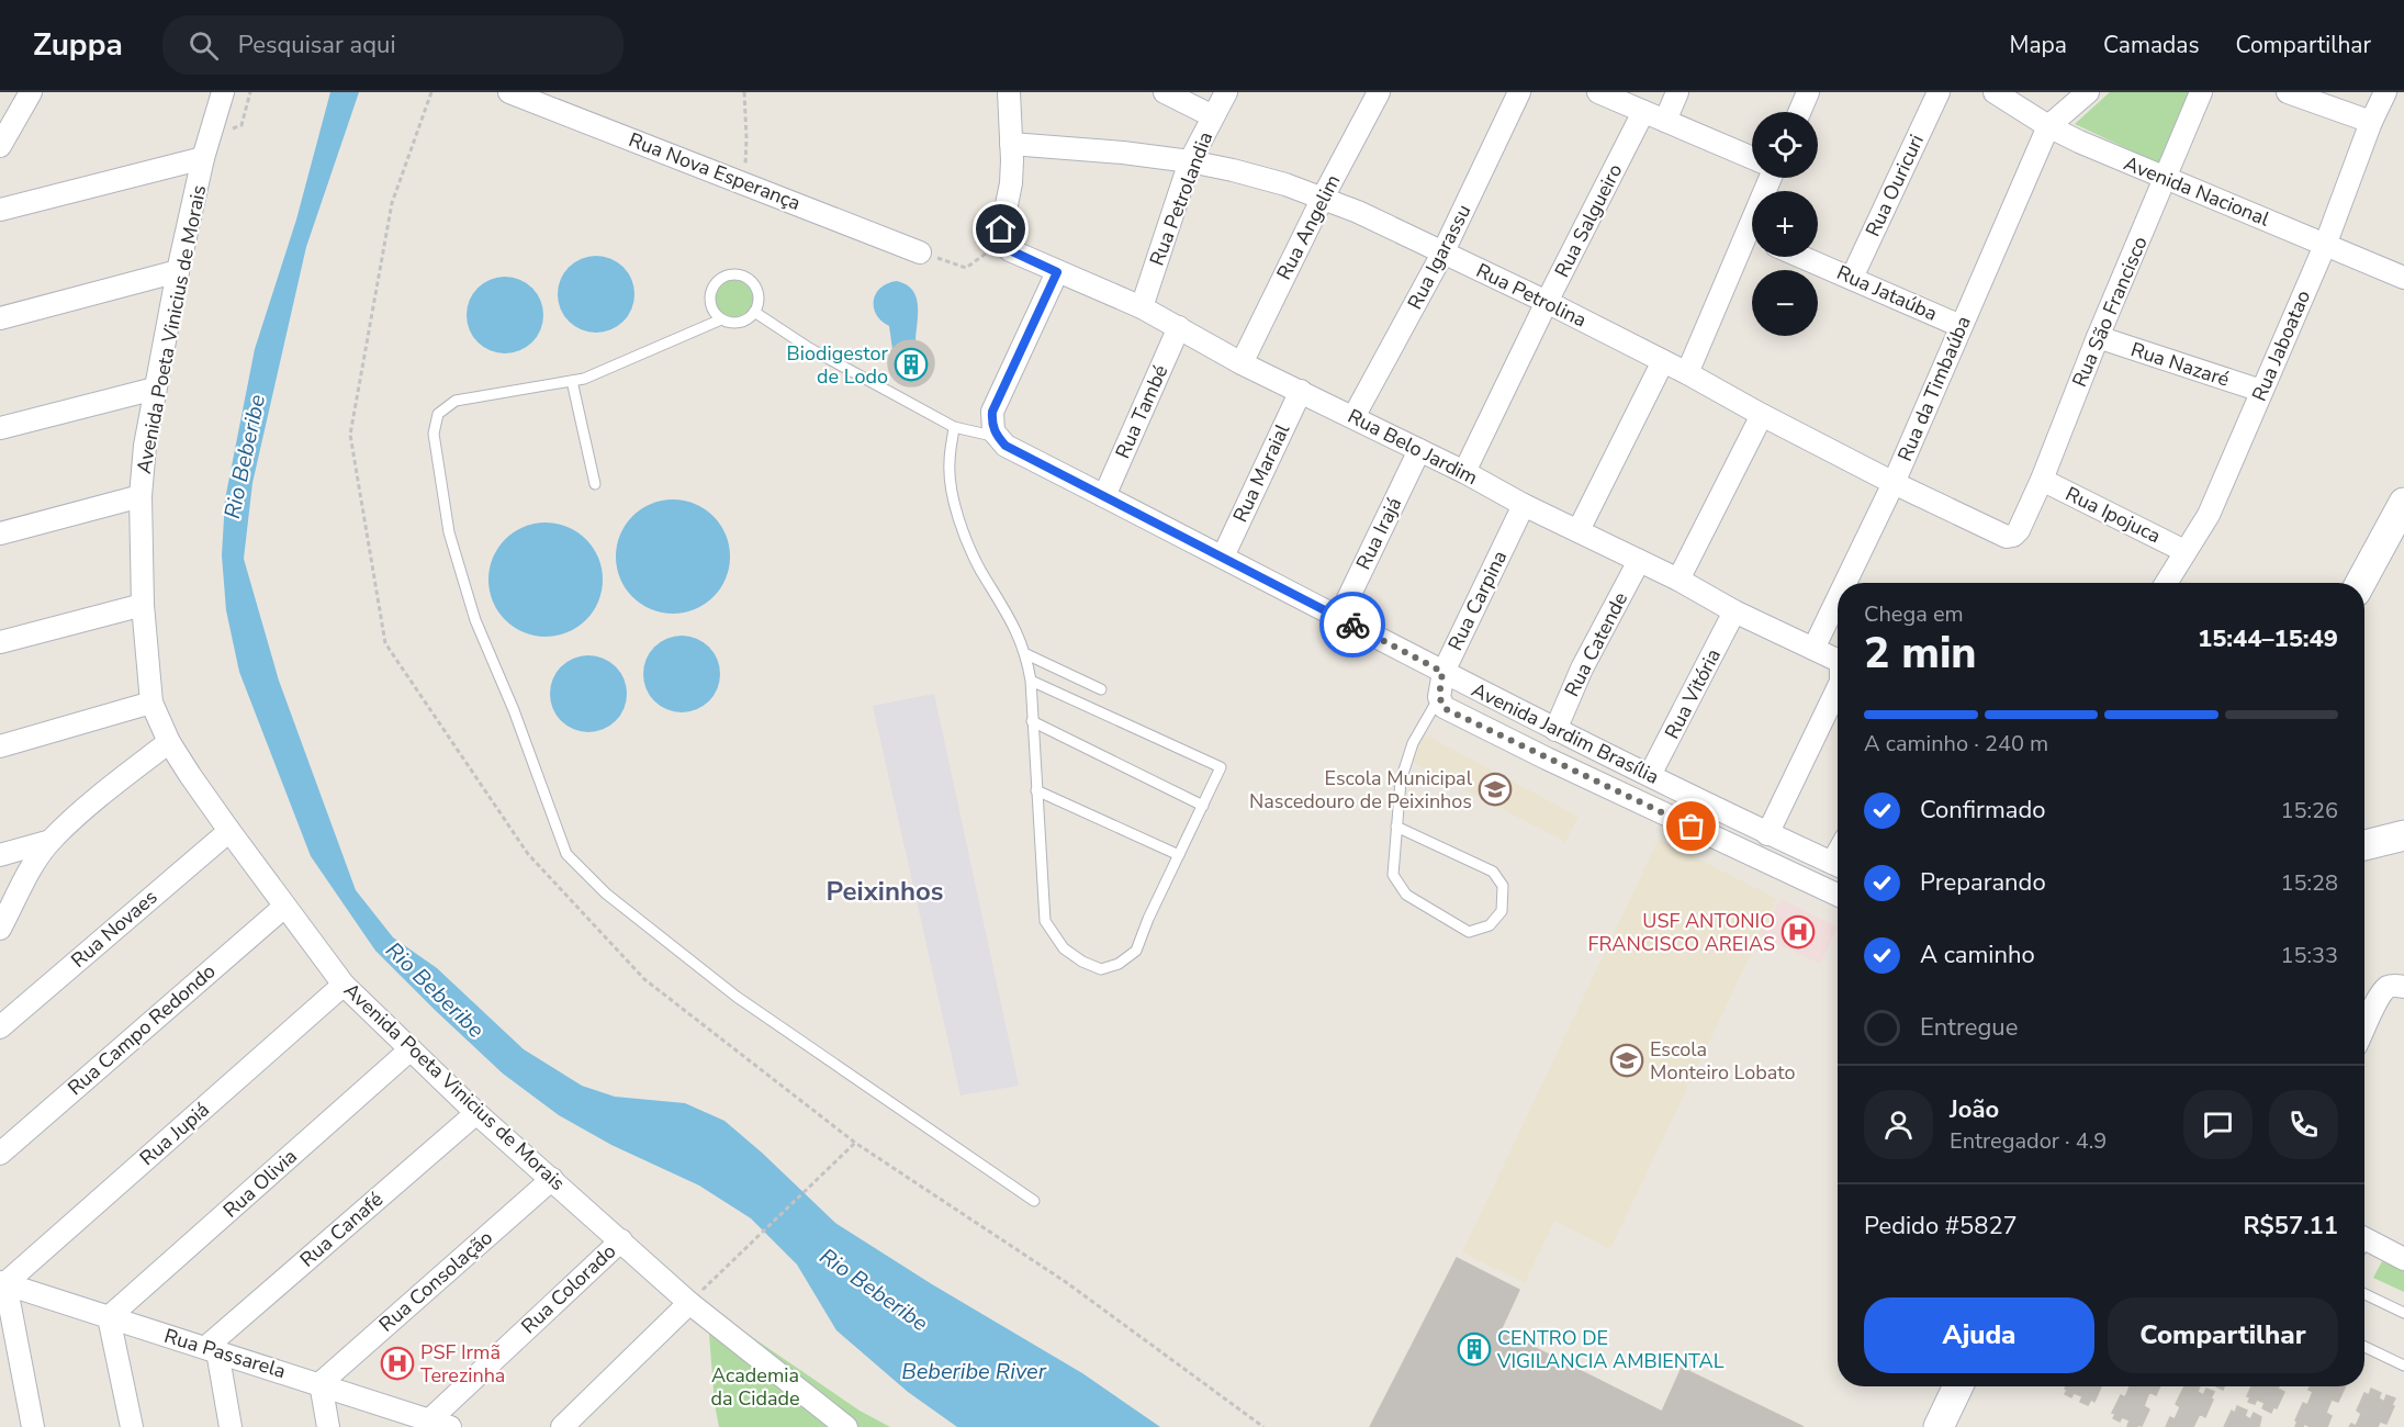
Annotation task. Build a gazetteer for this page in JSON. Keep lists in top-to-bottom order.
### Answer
{
  "streets": {
    "street": [
      "Rua Nova Esperança",
      "Rua Ouricuri",
      "Avenida Nacional",
      "Rua Petrolandia",
      "Rua Salgueiro",
      "Rua Angelim",
      "Rua Igarassu",
      "Rua Jataúba",
      "Rua Petrolina",
      "Rua São Francisco",
      "Avenida Poeta Vinicius de Morais",
      "Rua Jaboatao",
      "Rua Nazaré",
      "Rua da Timbaúba",
      "Rua També",
      "Rua Belo Jardim",
      "Rua Maraial",
      "Rua Ipojuca",
      "Rua Irajá",
      "Rua Carpina",
      "Rua Catende",
      "Rua Vitória",
      "Avenida Jardim Brasília",
      "Rua Novaes",
      "Rua Campo Redondo",
      "Rua Jupiá",
      "Rua Olivia",
      "Rua Canafé",
      "Rua Consolação",
      "Rua Colorado",
      "Rua Passarela"
    ]
  },
  "crossings": [
    ["Rua Ouricuri", "Rua Jataúba"],
    ["Avenida Nacional", "Rua São Francisco"],
    ["Avenida Nacional", "Rua Jaboatao"],
    ["Avenida Nacional", "Rua da Timbaúba"],
    ["Rua Petrolandia", "Rua Petrolina"],
    ["Rua Petrolandia", "Rua Belo Jardim"],
    ["Rua Salgueiro", "Rua Petrolina"],
    ["Rua Salgueiro", "Rua Belo Jardim"],
    ["Rua Angelim", "Rua Petrolina"],
    ["Rua Angelim", "Rua Belo Jardim"],
    ["Rua Igarassu", "Rua Petrolina"],
    ["Rua Igarassu", "Rua Belo Jardim"],
    ["Rua Jataúba", "Rua da Timbaúba"],
    ["Rua Petrolina", "Rua São Francisco"],
    ["Rua Petrolina", "Rua da Timbaúba"],
    ["Rua São Francisco", "Rua Nazaré"],
    ["Rua São Francisco", "Rua Ipojuca"],
    ["Avenida Poeta Vinicius de Morais", "Rua Novaes"],
    ["Avenida Poeta Vinicius de Morais", "Rua Campo Redondo"],
    ["Avenida Poeta Vinicius de Morais", "Rua Jupiá"],
    ["Avenida Poeta Vinicius de Morais", "Rua Olivia"],
    ["Avenida Poeta Vinicius de Morais", "Rua Canafé"],
    ["Avenida Poeta Vinicius de Morais", "Rua Consolação"],
    ["Avenida Poeta Vinicius de Morais", "Rua Colorado"],
    ["Rua Jaboatao", "Rua Nazaré"],
    ["Rua Jaboatao", "Rua Ipojuca"],
    ["Rua da Timbaúba", "Rua Belo Jardim"],
    ["Rua També", "Rua Belo Jardim"],
    ["Rua També", "Avenida Jardim Brasília"],
    ["Rua Belo Jardim", "Rua Maraial"],
    ["Rua Belo Jardim", "Rua Irajá"],
    ["Rua Belo Jardim", "Rua Carpina"],
    ["Rua Belo Jardim", "Rua Catende"],
    ["Rua Belo Jardim", "Rua Vitória"],
    ["Rua Belo Jardim", "Avenida Jardim Brasília"],
    ["Rua Maraial", "Avenida Jardim Brasília"],
    ["Rua Irajá", "Avenida Jardim Brasília"],
    ["Rua Carpina", "Avenida Jardim Brasília"],
    ["Rua Catende", "Avenida Jardim Brasília"],
    ["Rua Vitória", "Avenida Jardim Brasília"],
    ["Rua Jupiá", "Rua Passarela"],
    ["Rua Olivia", "Rua Passarela"],
    ["Rua Canafé", "Rua Passarela"],
    ["Rua Consolação", "Rua Passarela"],
    ["Rua Colorado", "Rua Passarela"]
  ],
  "districts": ["Peixinhos"],
  "water": ["Rio Beberibe", "Beberibe River"],
  "parks": ["Academia da Cidade"],
  "places": {
    "building": ["Biodigestor de Lodo", "CENTRO DE VIGILANCIA AMBIENTAL"],
    "school or university": ["Escola Municipal Nascedouro de Peixinhos", "Escola Monteiro Lobato"],
    "hospital": ["USF ANTONIO FRANCISCO AREIAS", "PSF Irmã Terezinha"]
  },
  "page": {
    "header": "Zuppa",
    "search": "Pesquisar aqui",
    "nav": ["Mapa", "Camadas", "Compartilhar"],
    "map_buttons": ["+", "−"],
    "heading": ["2 min", "Chega em", "15:44–15:49"],
    "panel": [
      "João",
      "Entregador · 4.9",
      "Pedido #5827",
      "R$57.11"
    ],
    "bar": "A caminho · 240 m",
    "list": [
      ["Confirmado", "15:26"],
      ["Preparando", "15:28"],
      ["A caminho", "15:33"],
      "Entregue"
    ],
    "buttons": ["Ajuda", "Compartilhar"]
  }
}
